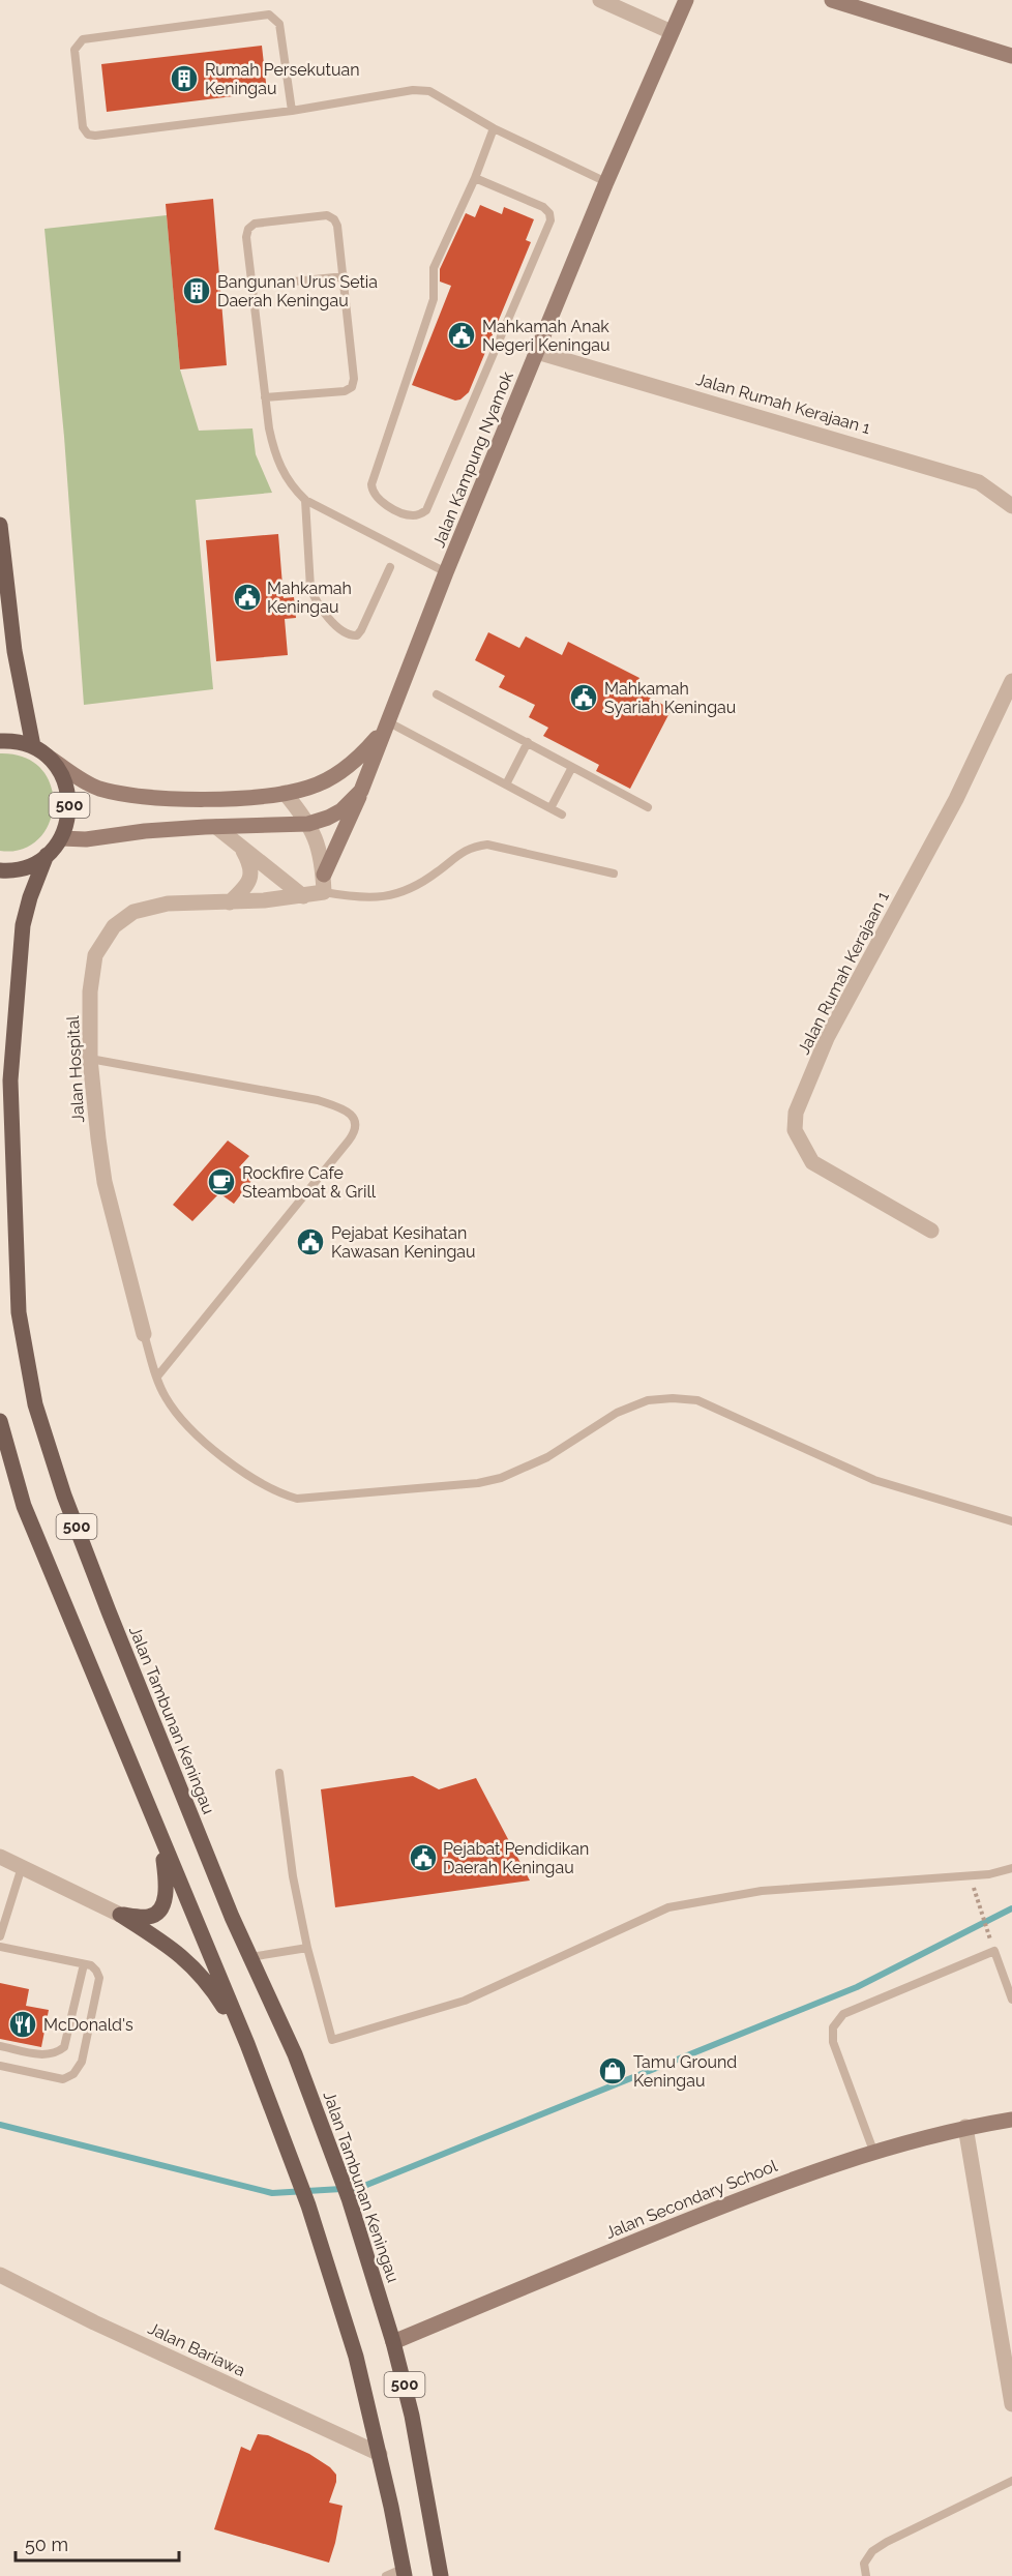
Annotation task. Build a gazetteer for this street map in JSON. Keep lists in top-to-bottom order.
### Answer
{
  "streets": {
    "main road": ["500", "Jalan Tambunan Keningau"],
    "street": [
      "Jalan Rumah Kerajaan 1",
      "Jalan Kampung Nyamok",
      "Jalan Hospital",
      "Jalan Secondary School",
      "Jalan Bariawa"
    ]
  },
  "crossings": [
    ["Jalan Rumah Kerajaan 1", "Jalan Kampung Nyamok"],
    ["Jalan Kampung Nyamok", "500"],
    ["500", "Jalan Tambunan Keningau"],
    ["500", "Jalan Bariawa"],
    ["Jalan Tambunan Keningau", "Jalan Secondary School"]
  ],
  "places": {
    "building": ["Rumah Persekutuan Keningau", "Bangunan Urus Setia Daerah Keningau"],
    "public building": [
      "Mahkamah Anak Negeri Keningau",
      "Mahkamah Keningau",
      "Mahkamah Syariah Keningau",
      "Pejabat Kesihatan Kawasan Keningau",
      "Pejabat Pendidikan Daerah Keningau"
    ],
    "cafe": ["Rockfire Cafe Steamboat & Grill"],
    "restaurant": ["McDonald's"],
    "shop": ["Tamu Ground Keningau"]
  },
  "scale_bar": "50 m"
}
